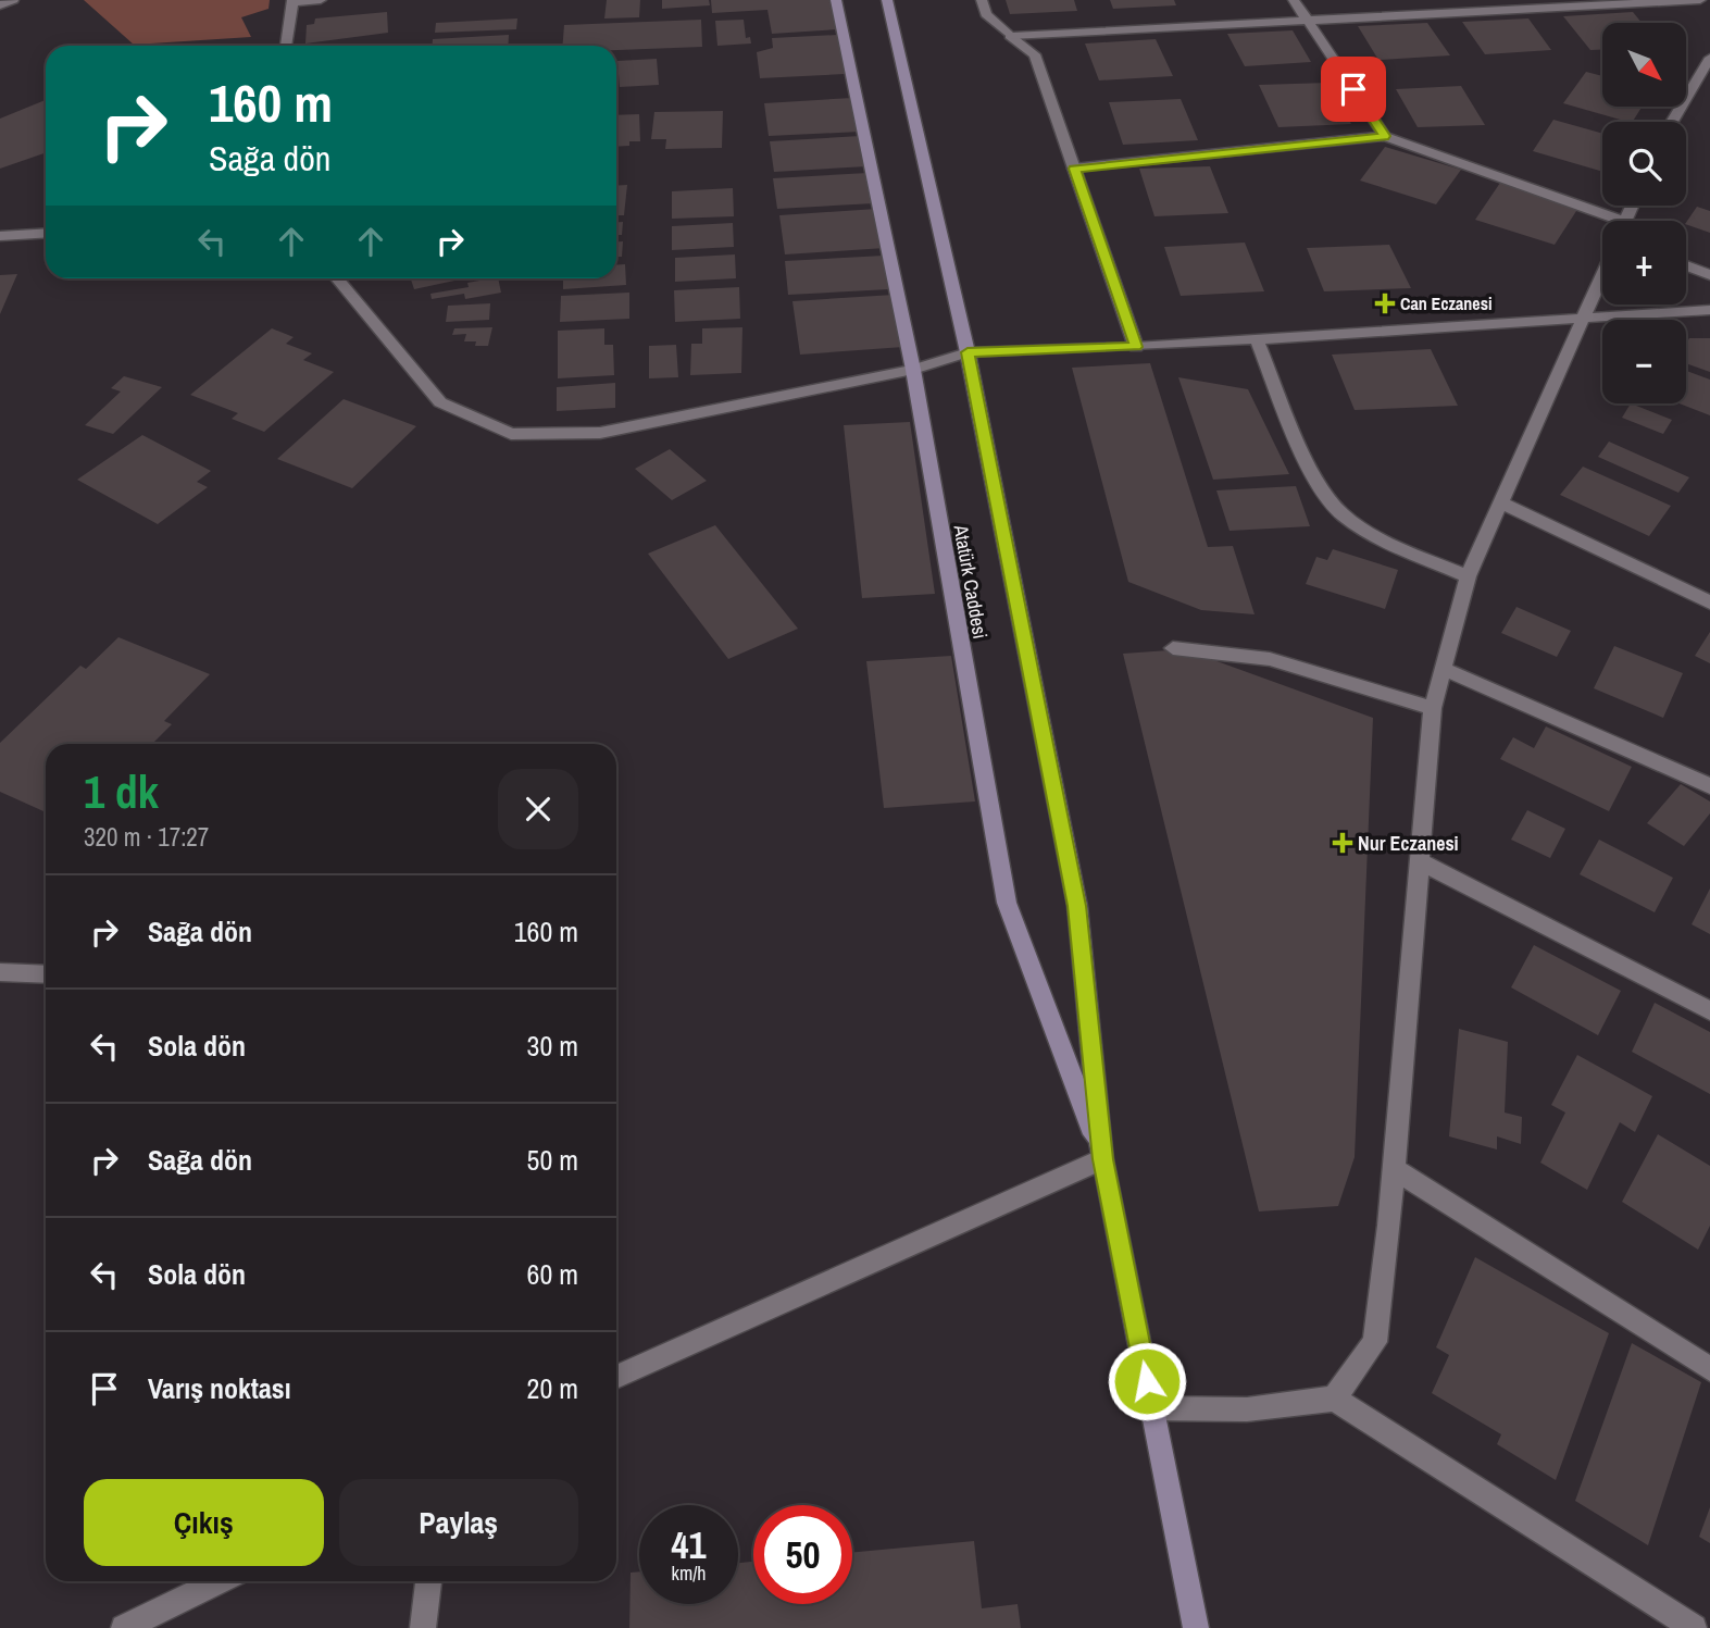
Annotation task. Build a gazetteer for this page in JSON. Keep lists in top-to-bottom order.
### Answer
{
  "streets": {
    "main road": ["Atatürk Caddesi"]
  },
  "places": {
    "health": ["Can Eczanesi", "Nur Eczanesi"]
  },
  "north": "bottom right",
  "page": {
    "map_buttons": ["+", "−"],
    "turn": ["160 m", "Sağa dön"],
    "heading": ["1 dk", "320 m · 17:27"],
    "list": [
      {
        "name": "Sağa dön",
        "value": "160 m"
      },
      {
        "name": "Sola dön",
        "value": "30 m"
      },
      {
        "name": "Sağa dön",
        "value": "50 m"
      },
      {
        "name": "Sola dön",
        "value": "60 m"
      },
      {
        "name": "Varış noktası",
        "value": "20 m"
      }
    ],
    "buttons": ["Çıkış", "Paylaş"],
    "speed": "41 km/h",
    "limit": "50"
  }
}
